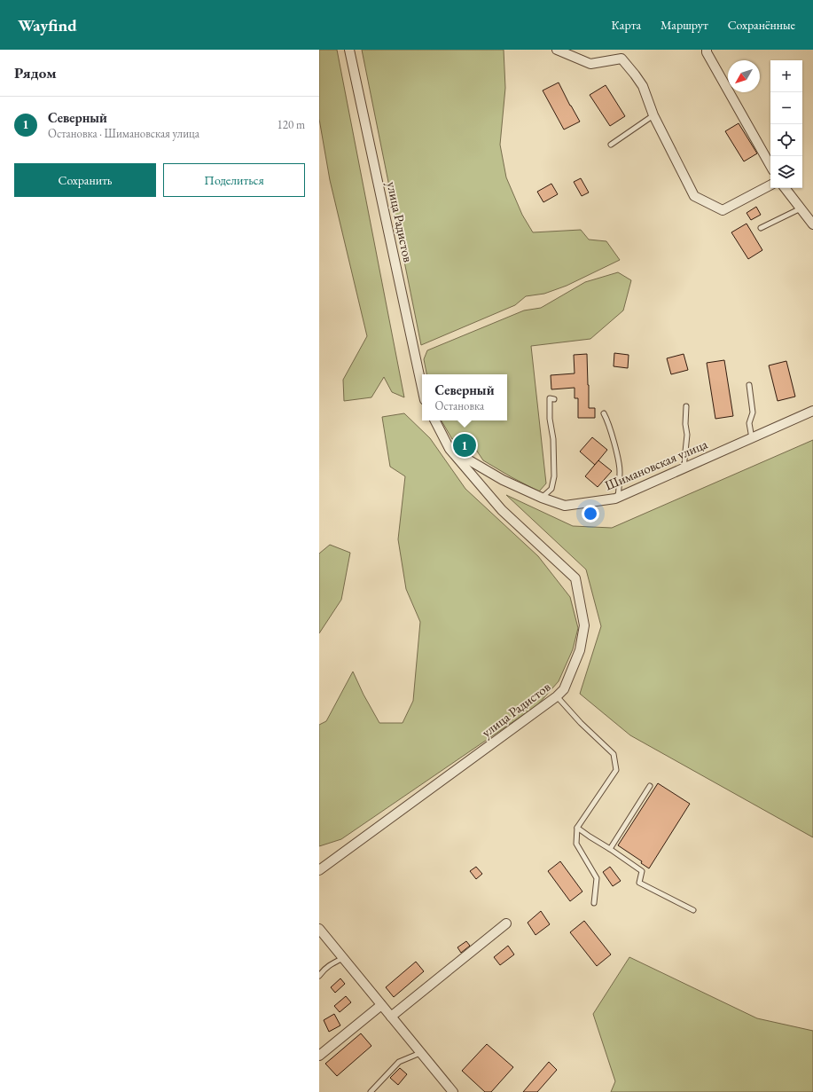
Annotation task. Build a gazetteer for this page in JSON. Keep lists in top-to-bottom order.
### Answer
{
  "streets": {
    "street": ["улица Радистов", "Шимановская улица"]
  },
  "crossings": [
    ["улица Радистов", "Шимановская улица"]
  ],
  "north": "bottom left",
  "page": {
    "header": "Wayfind",
    "nav": ["Карта", "Маршрут", "Сохранённые"],
    "heading": "Рядом",
    "map_buttons": ["+", "−"],
    "list": [
      {
        "mark": "1",
        "name": "Северный",
        "note": "Остановка · Шимановская улица",
        "value": "120 m"
      }
    ],
    "buttons": ["Сохранить", "Поделиться"],
    "popup": ["Северный", "Остановка"],
    "pins": "1"
  }
}
